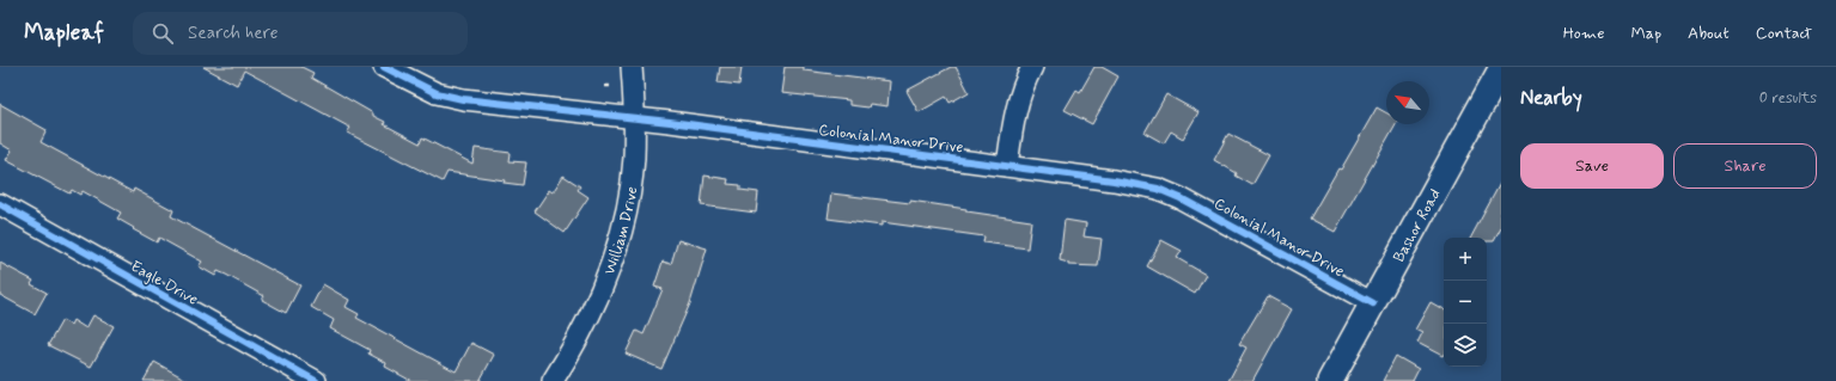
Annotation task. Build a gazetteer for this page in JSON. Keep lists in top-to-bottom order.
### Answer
{
  "streets": {
    "street": [
      "Colonial Manor Drive",
      "Bashor Road",
      "William Drive",
      "Eagle Drive"
    ]
  },
  "crossings": [
    ["Colonial Manor Drive", "Bashor Road"],
    ["Colonial Manor Drive", "William Drive"]
  ],
  "north": "top left",
  "page": {
    "header": "Mapleaf",
    "search": "Search here",
    "nav": [
      "Home",
      "Map",
      "About",
      "Contact"
    ],
    "heading": ["Nearby", "0 results"],
    "buttons": ["Save", "Share"],
    "map_buttons": ["+", "−"]
  }
}
